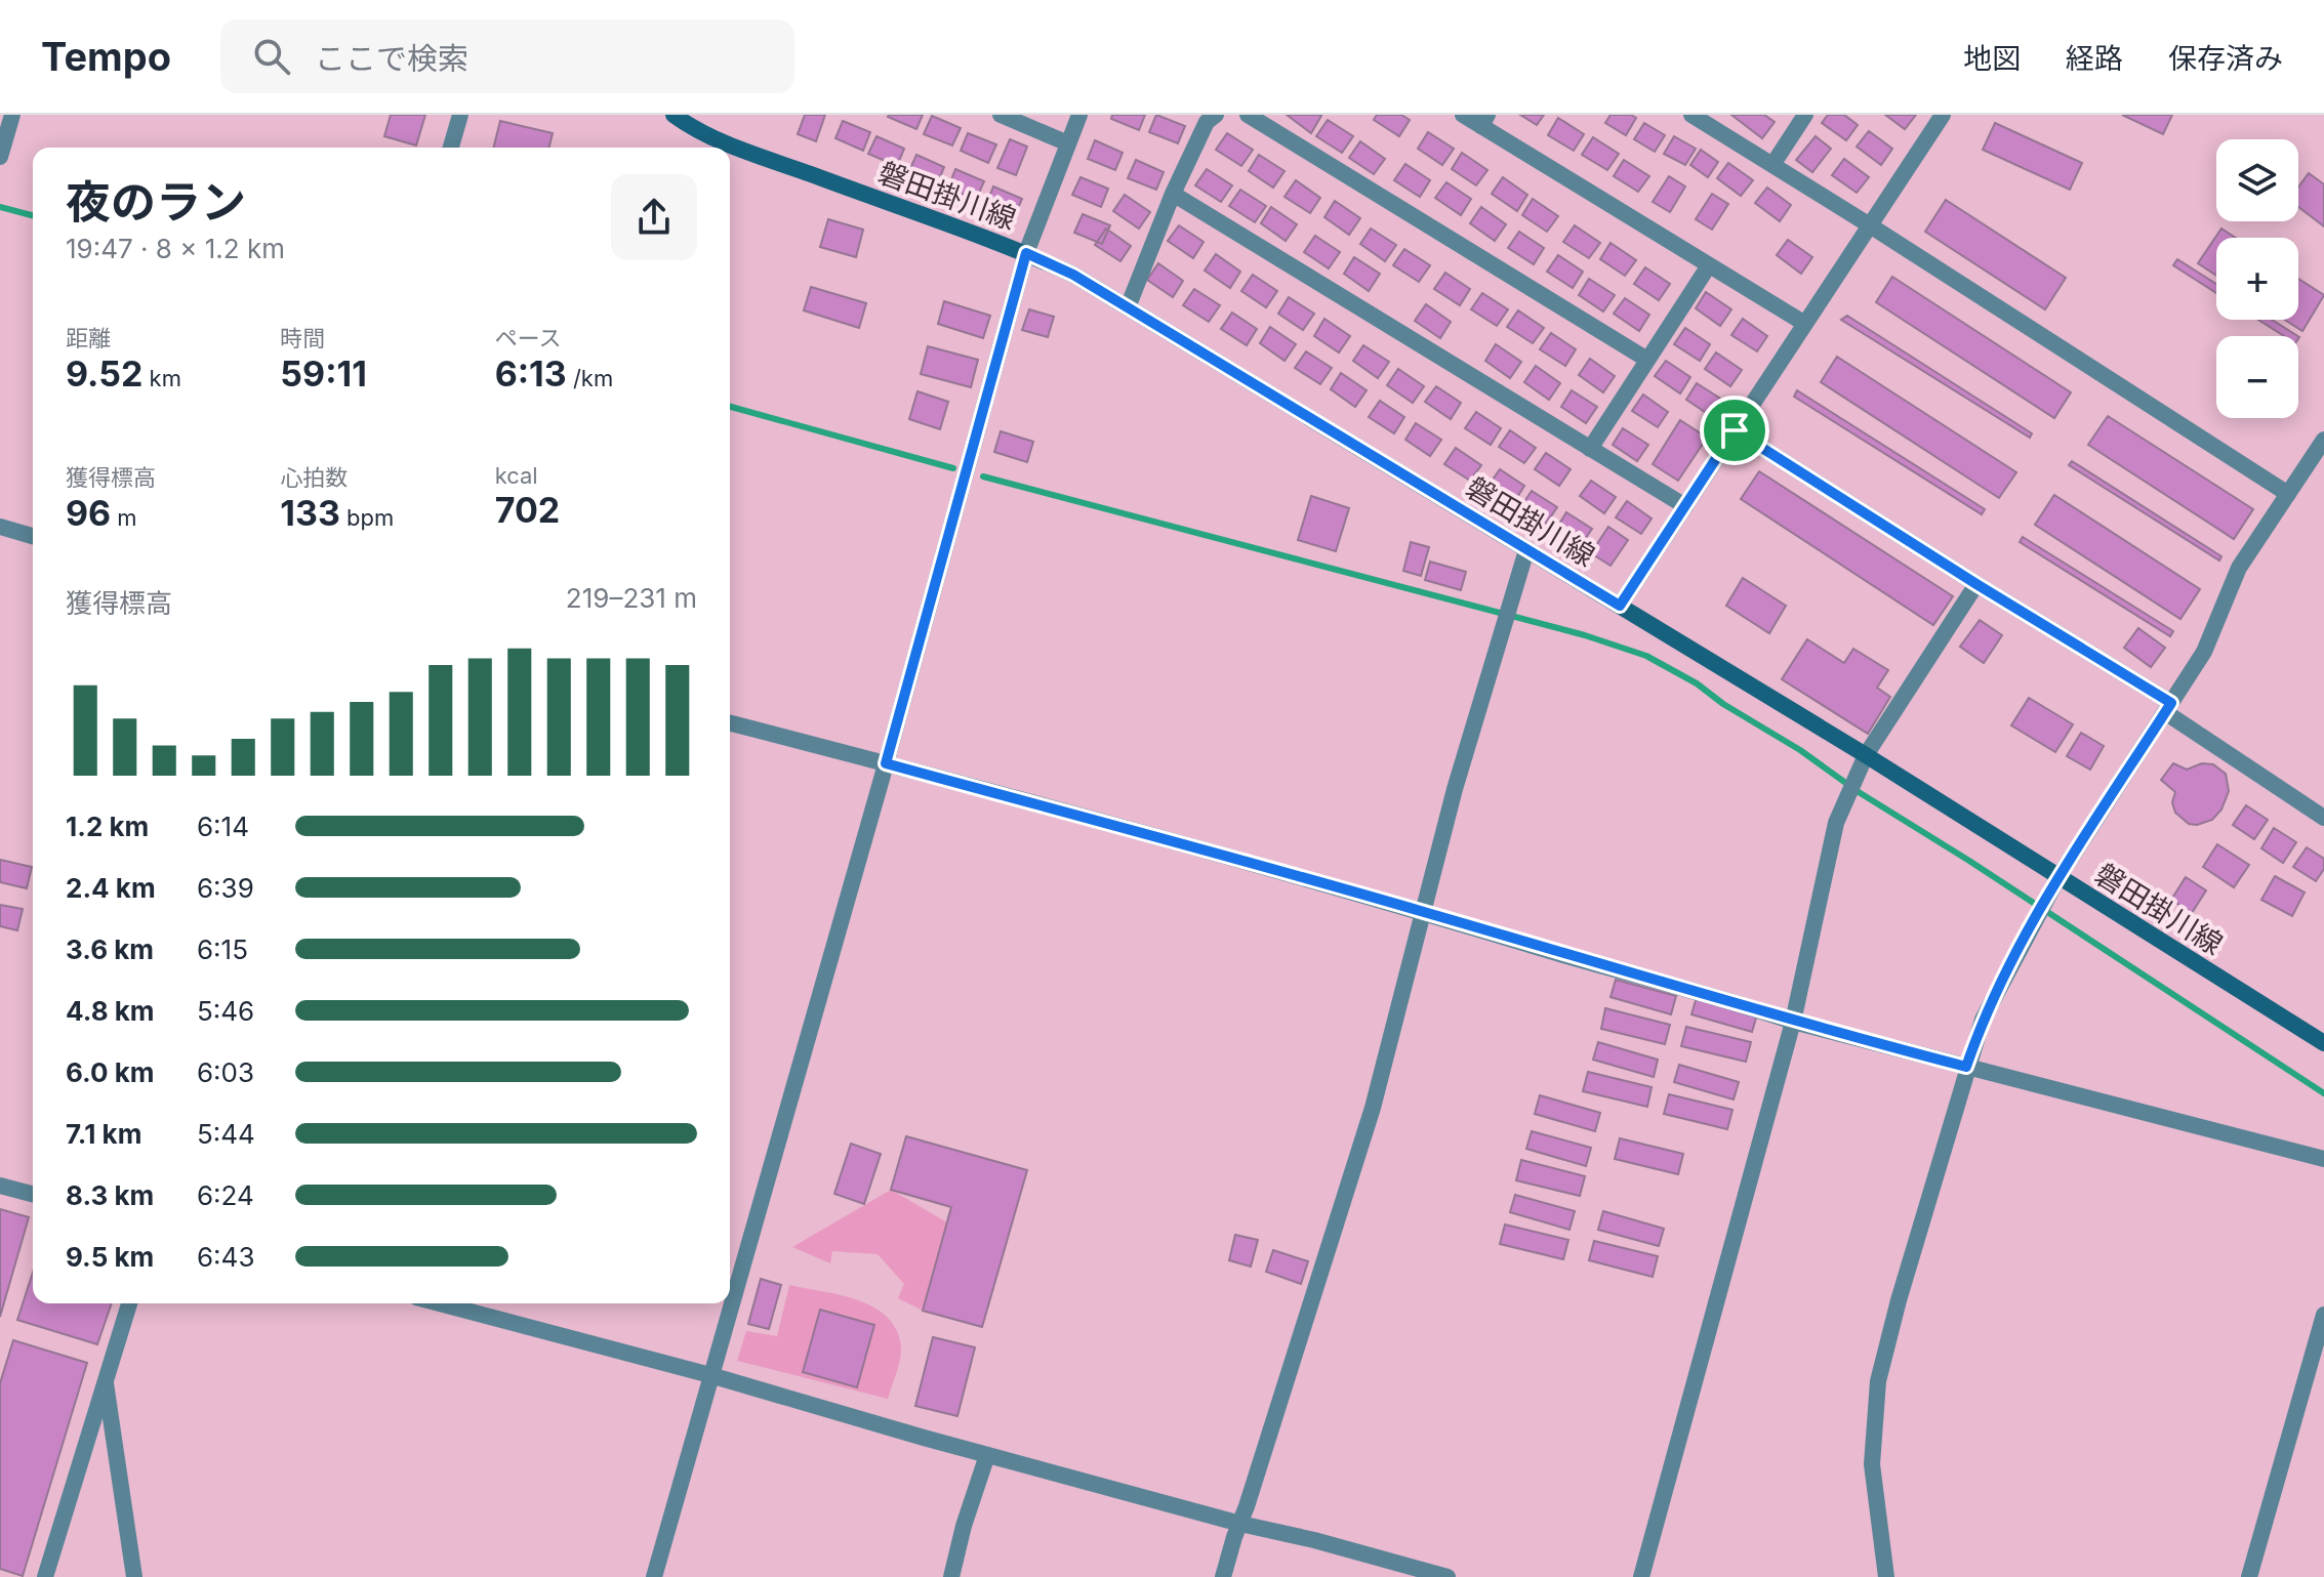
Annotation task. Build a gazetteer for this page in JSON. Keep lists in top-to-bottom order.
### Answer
{
  "streets": {
    "main road": ["磐田掛川線"]
  },
  "page": {
    "header": "Tempo",
    "search": "ここで検索",
    "nav": ["地図", "経路", "保存済み"],
    "map_buttons": ["+", "−"],
    "heading": ["夜のラン", "19:47 · 8 × 1.2 km"],
    "stats": [
      ["距離", "9.52 km"],
      ["時間", "59:11"],
      ["ペース", "6:13 /km"],
      ["獲得標高", "96 m"],
      ["心拍数", "133 bpm"],
      ["kcal", "702"]
    ],
    "chart": ["獲得標高", "219–231 m"],
    "list": [
      {
        "name": "1.2 km",
        "note": "6:14"
      },
      {
        "name": "2.4 km",
        "note": "6:39"
      },
      {
        "name": "3.6 km",
        "note": "6:15"
      },
      {
        "name": "4.8 km",
        "note": "5:46"
      },
      {
        "name": "6.0 km",
        "note": "6:03"
      },
      {
        "name": "7.1 km",
        "note": "5:44"
      },
      {
        "name": "8.3 km",
        "note": "6:24"
      },
      {
        "name": "9.5 km",
        "note": "6:43"
      }
    ]
  }
}
